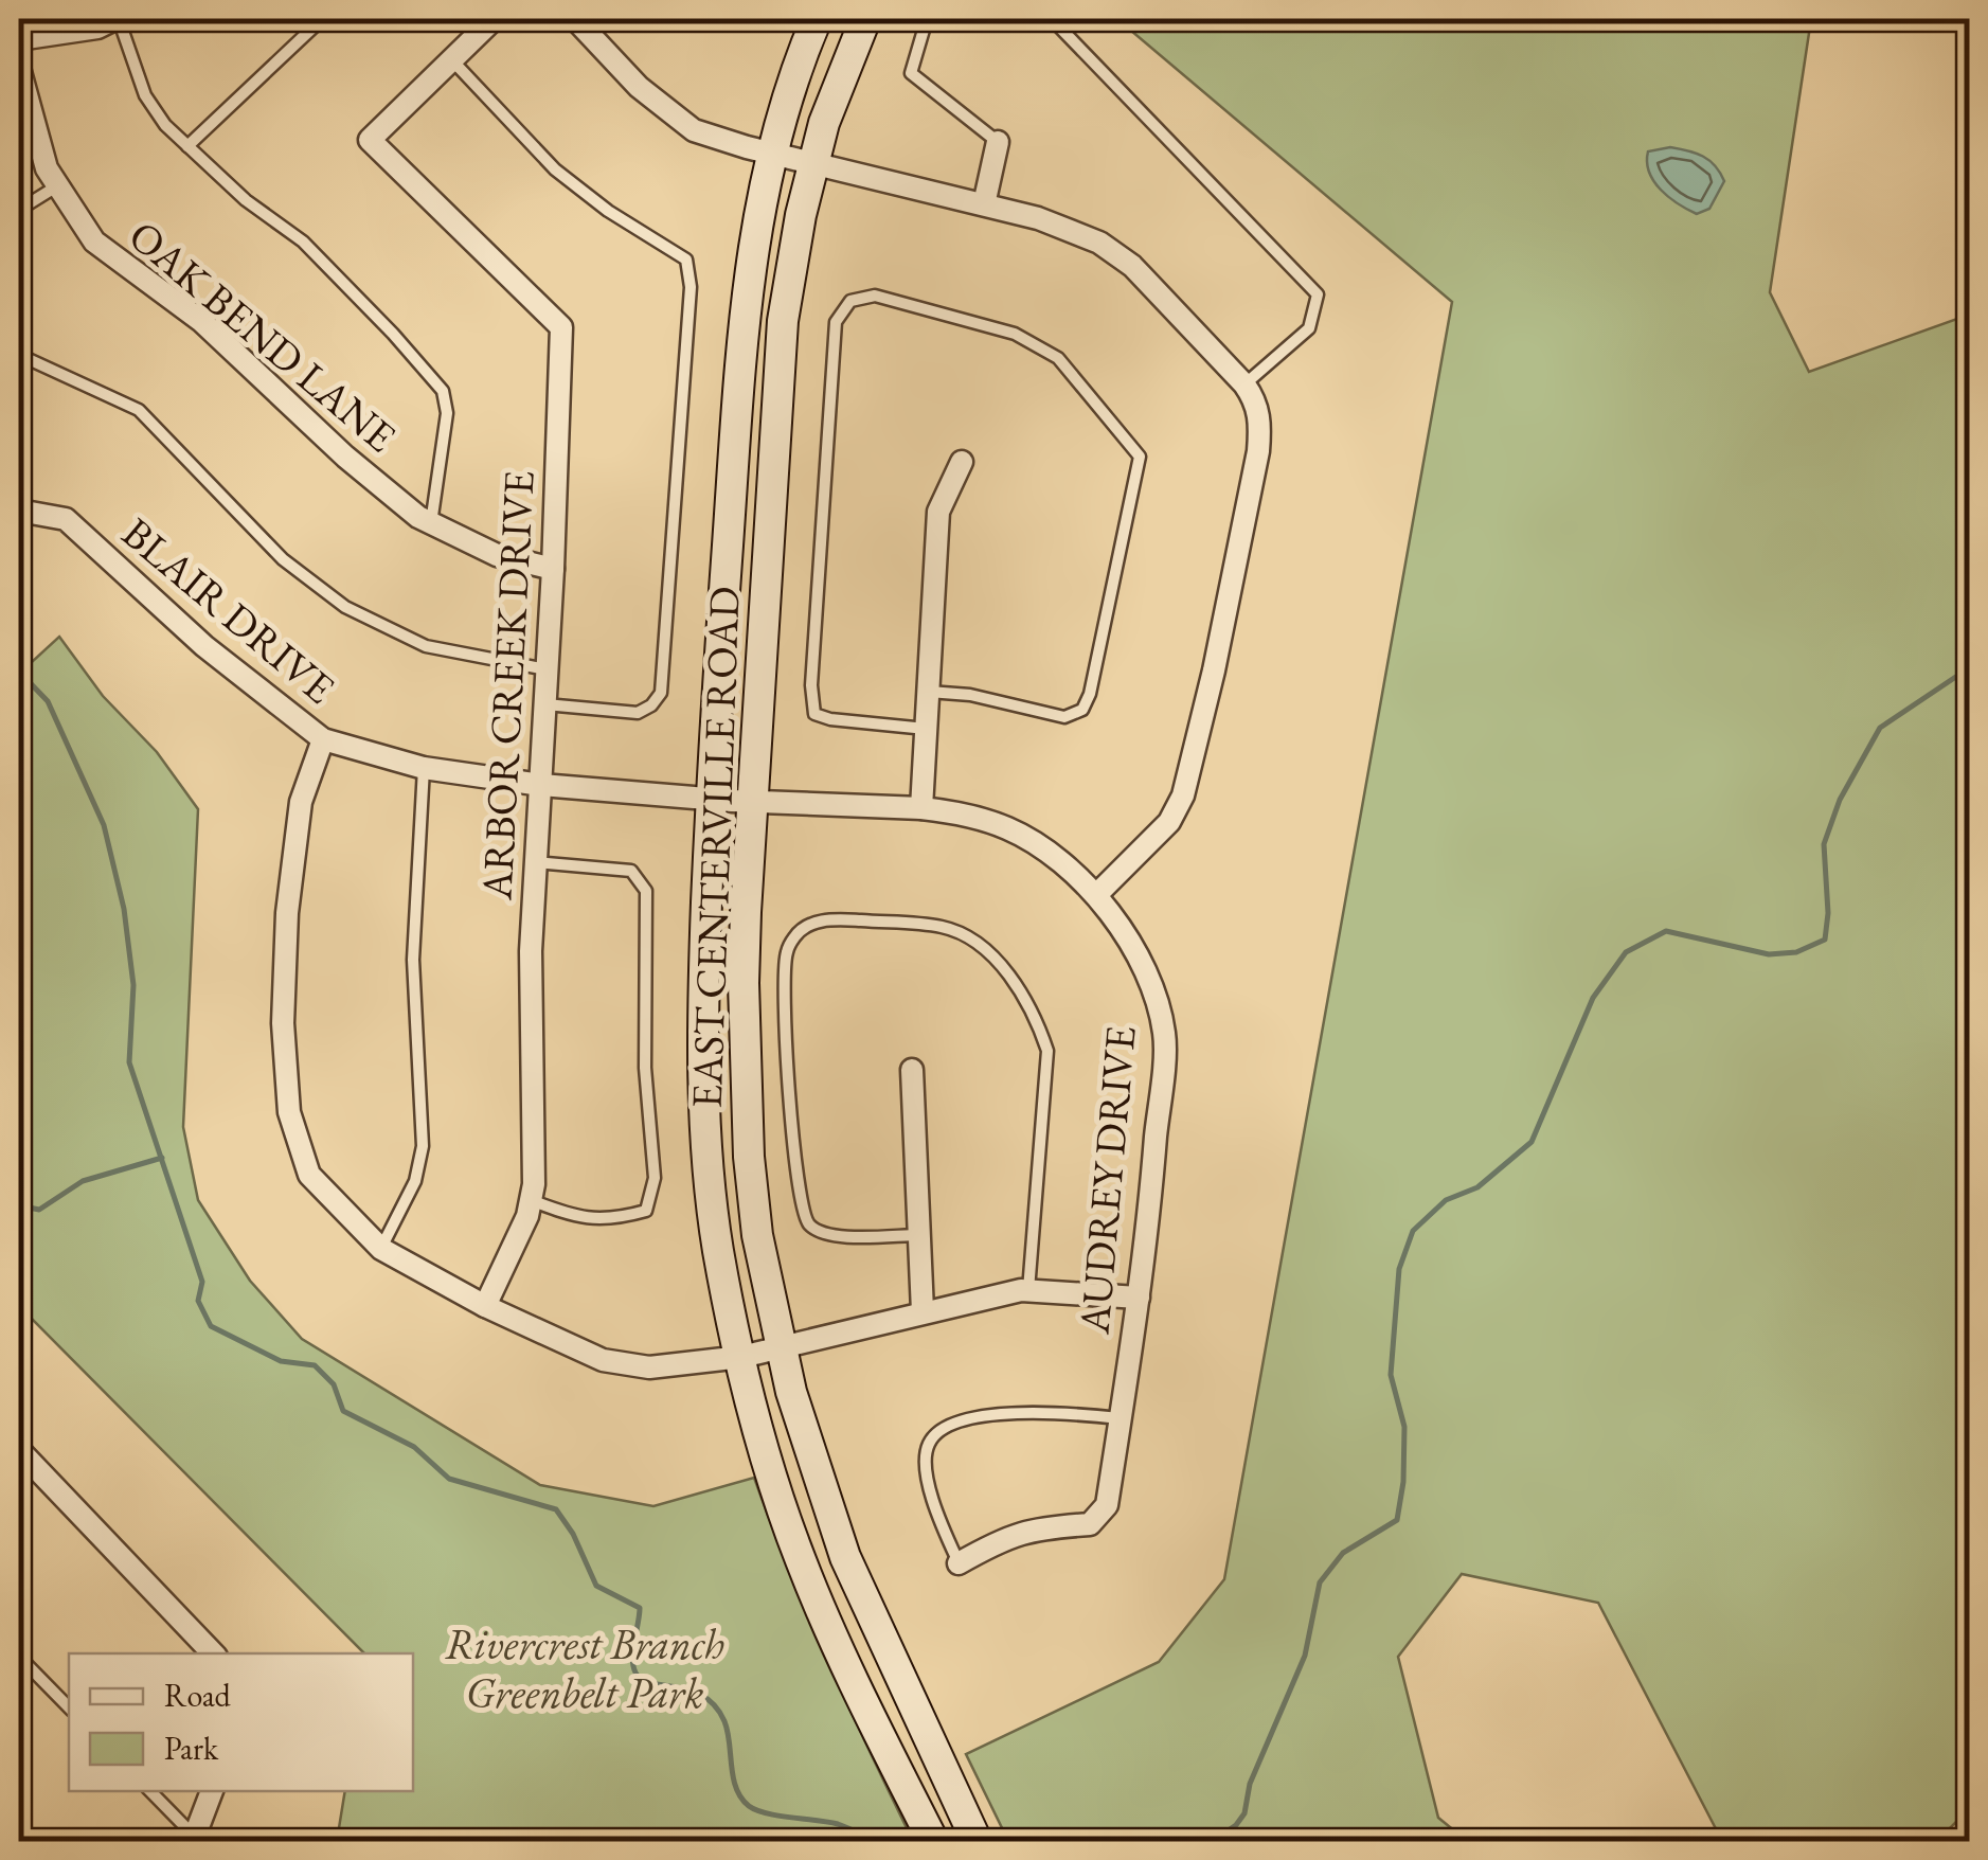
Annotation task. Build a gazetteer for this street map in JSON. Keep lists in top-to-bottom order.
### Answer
{
  "streets": {
    "main road": ["EAST CENTERVILLE ROAD"],
    "street": [
      "OAK BEND LANE",
      "BLAIR DRIVE",
      "ARBOR CREEK DRIVE",
      "AUDREY DRIVE"
    ]
  },
  "crossings": [
    ["OAK BEND LANE", "ARBOR CREEK DRIVE"],
    ["BLAIR DRIVE", "ARBOR CREEK DRIVE"],
    ["BLAIR DRIVE", "EAST CENTERVILLE ROAD"],
    ["BLAIR DRIVE", "AUDREY DRIVE"],
    ["EAST CENTERVILLE ROAD", "AUDREY DRIVE"]
  ],
  "parks": ["Rivercrest Branch Greenbelt Park"],
  "legend": ["Road", "Park"]
}
